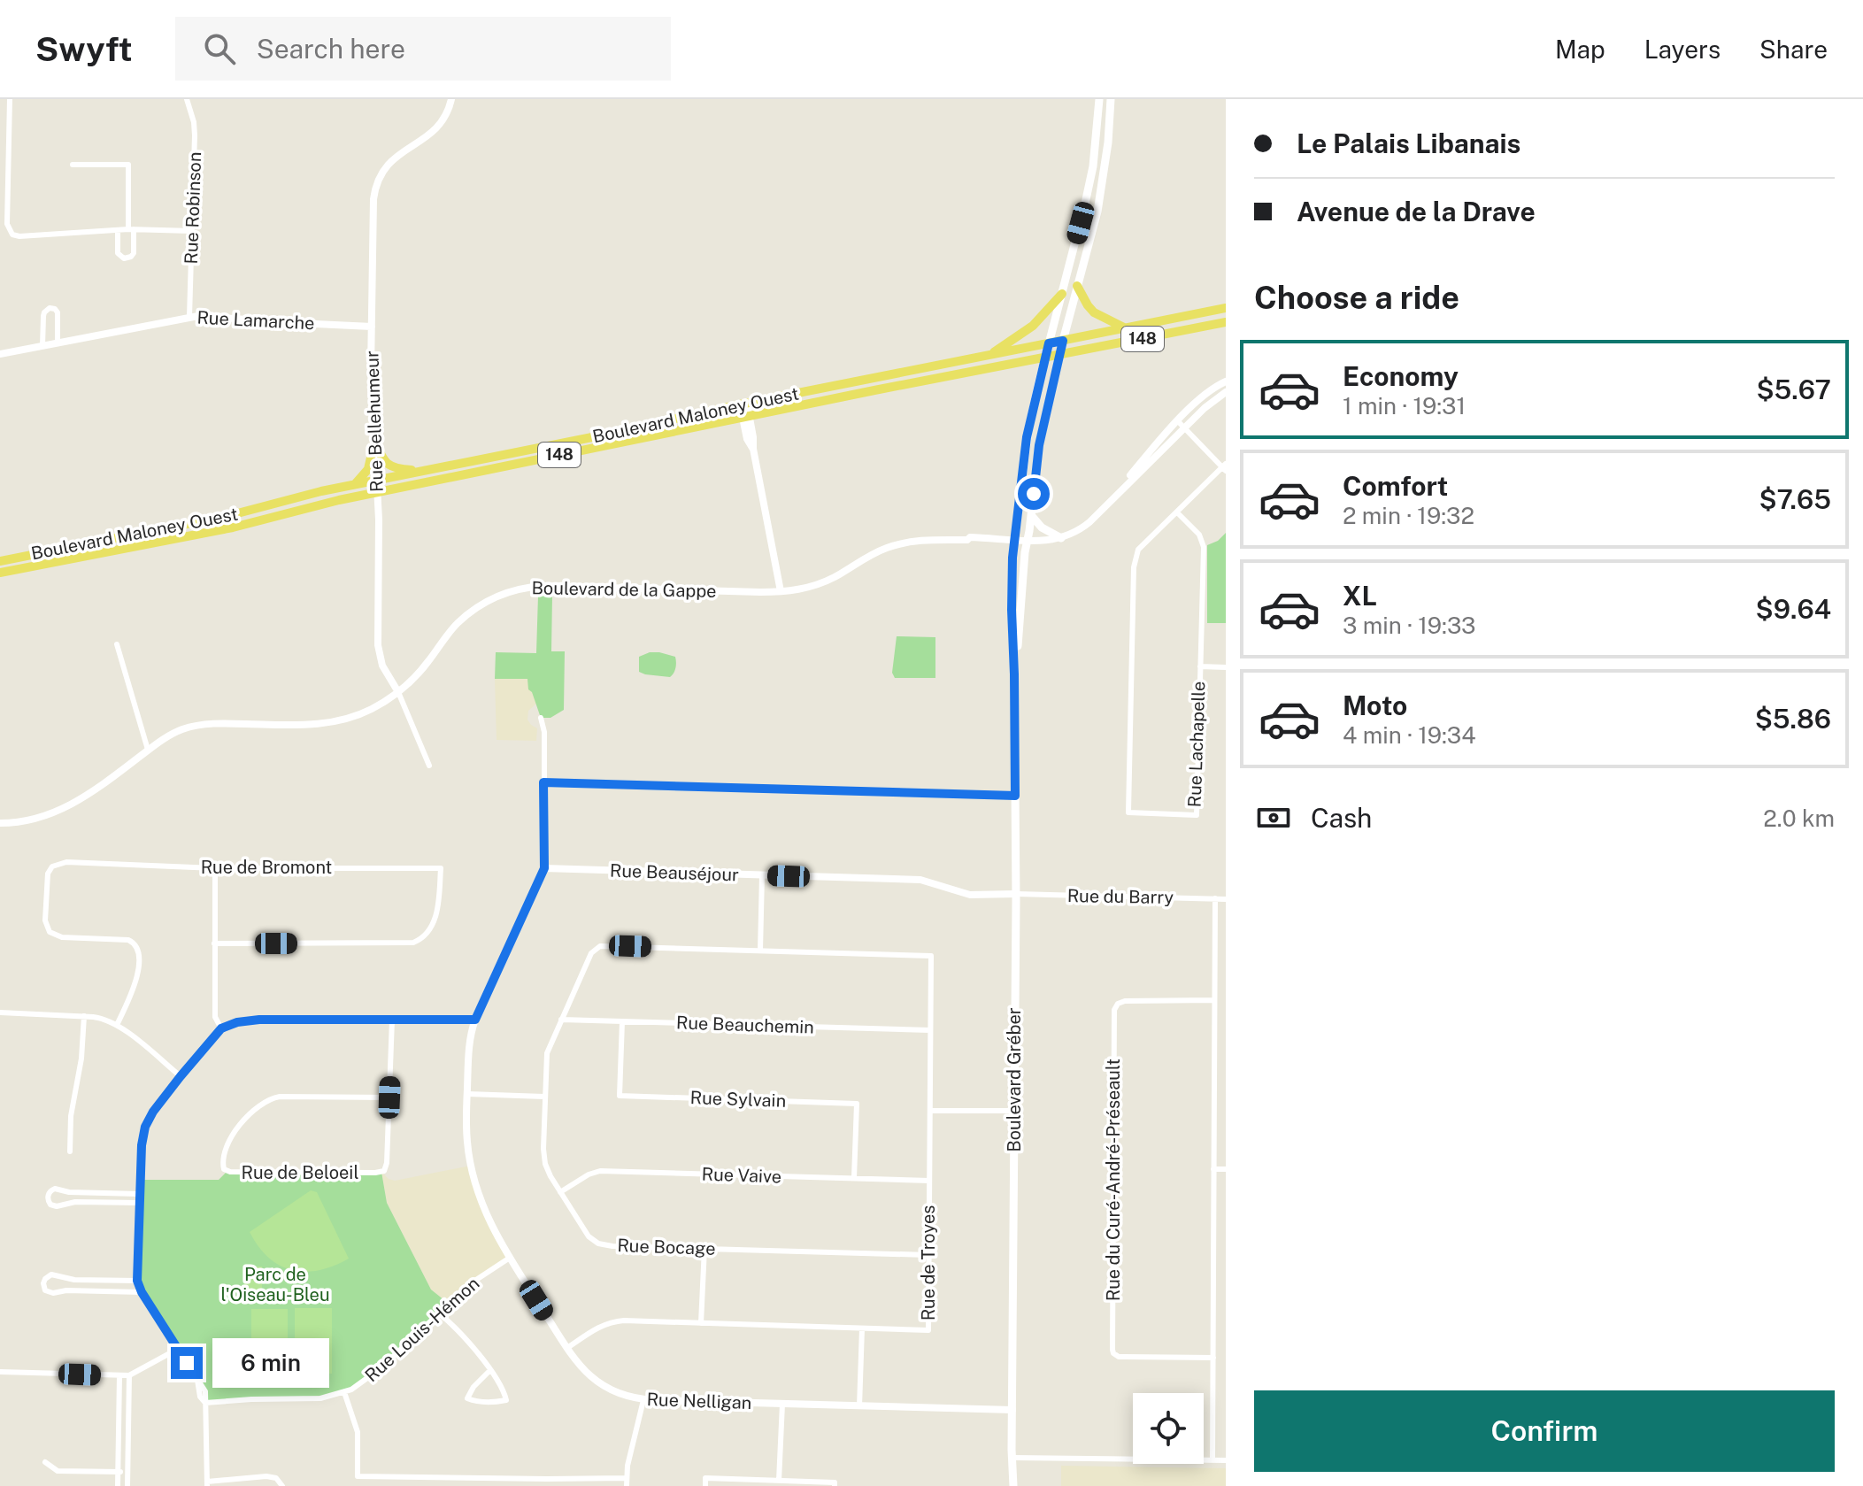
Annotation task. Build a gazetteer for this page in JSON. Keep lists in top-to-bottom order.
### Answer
{
  "streets": {
    "main road": ["148", "Boulevard Maloney Ouest", "Boulevard Gréber"],
    "street": [
      "Rue Robinson",
      "Rue Lamarche",
      "Rue Bellehumeur",
      "Boulevard de la Gappe",
      "Rue Lachapelle",
      "Rue de Bromont",
      "Rue Beauséjour",
      "Rue du Barry",
      "Rue Beauchemin",
      "Rue Sylvain",
      "Rue de Beloeil",
      "Rue Vaive",
      "Rue du Curé-André-Préseault",
      "Rue Bocage",
      "Rue de Troyes",
      "Rue Louis-Hémon",
      "Rue Nelligan"
    ]
  },
  "crossings": [
    ["Rue Robinson", "Rue Lamarche"],
    ["Rue Lamarche", "Rue Bellehumeur"],
    ["Boulevard Maloney Ouest", "Rue Bellehumeur"],
    ["Boulevard Maloney Ouest", "Boulevard Gréber"],
    ["Rue Bellehumeur", "Boulevard de la Gappe"],
    ["Boulevard de la Gappe", "Boulevard Gréber"],
    ["Rue Beauséjour", "Rue du Barry"],
    ["Rue Beauséjour", "Boulevard Gréber"],
    ["Rue Beauséjour", "Rue Nelligan"],
    ["Rue du Barry", "Boulevard Gréber"],
    ["Rue Beauchemin", "Rue Sylvain"],
    ["Rue Beauchemin", "Rue Bocage"],
    ["Rue Beauchemin", "Rue de Troyes"],
    ["Boulevard Gréber", "Rue Nelligan"],
    ["Rue Sylvain", "Rue Vaive"],
    ["Rue Vaive", "Rue Bocage"],
    ["Rue Vaive", "Rue de Troyes"],
    ["Rue Bocage", "Rue de Troyes"],
    ["Rue de Troyes", "Rue Nelligan"],
    ["Rue Louis-Hémon", "Rue Nelligan"]
  ],
  "parks": ["Parc de l'Oiseau-Bleu"],
  "page": {
    "header": "Swyft",
    "search": "Search here",
    "nav": ["Map", "Layers", "Share"],
    "banner": ["Le Palais Libanais", "Avenue de la Drave"],
    "heading": "Choose a ride",
    "list": [
      {
        "name": "Economy",
        "note": "1 min · 19:31",
        "value": "$5.67"
      },
      {
        "name": "Comfort",
        "note": "2 min · 19:32",
        "value": "$7.65"
      },
      {
        "name": "XL",
        "note": "3 min · 19:33",
        "value": "$9.64"
      },
      {
        "name": "Moto",
        "note": "4 min · 19:34",
        "value": "$5.86"
      }
    ],
    "pay": ["Cash", "2.0 km"],
    "bubble": "6 min",
    "buttons": "Confirm"
  }
}
